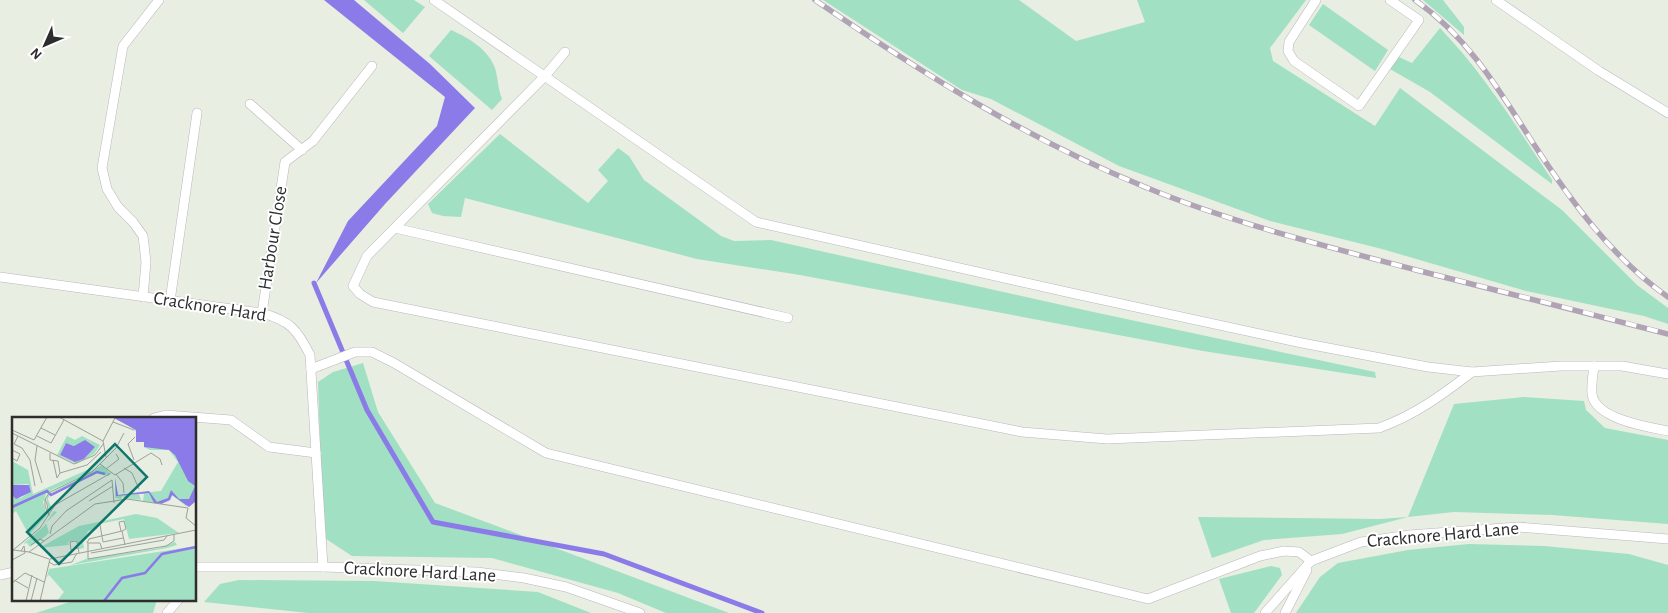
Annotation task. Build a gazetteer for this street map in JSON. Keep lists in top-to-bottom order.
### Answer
{
  "streets": {
    "lane": ["Harbour Close", "Cracknore Hard", "Cracknore Hard Lane"]
  },
  "crossings": [
    ["Harbour Close", "Cracknore Hard"],
    ["Cracknore Hard", "Cracknore Hard Lane"]
  ],
  "north": "bottom left"
}
